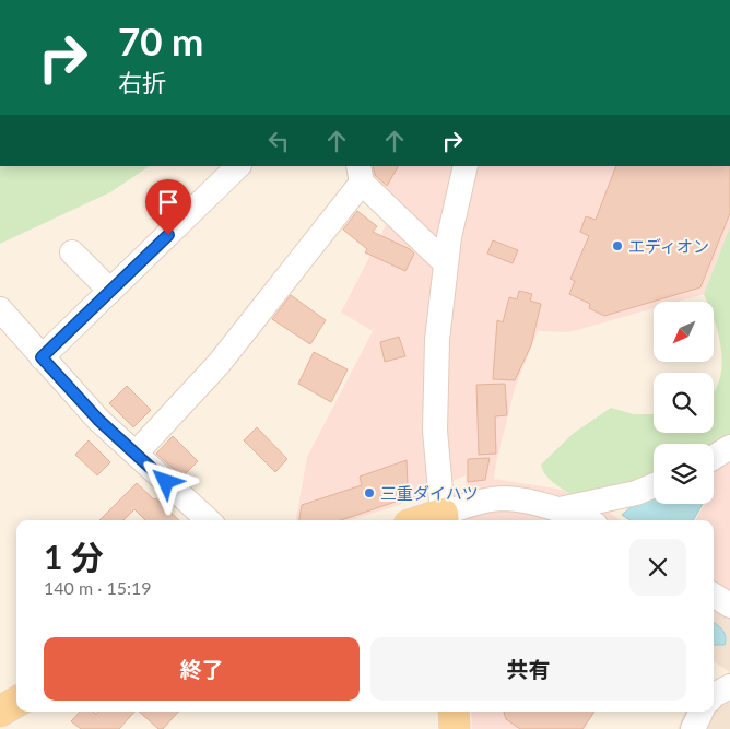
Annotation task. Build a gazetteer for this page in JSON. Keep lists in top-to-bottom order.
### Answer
{
  "places": ["エディオン", "三重ダイハツ"],
  "north": "bottom left",
  "page": {
    "turn": ["70 m", "右折"],
    "heading": ["1 分", "140 m · 15:19"],
    "buttons": ["終了", "共有"]
  }
}
